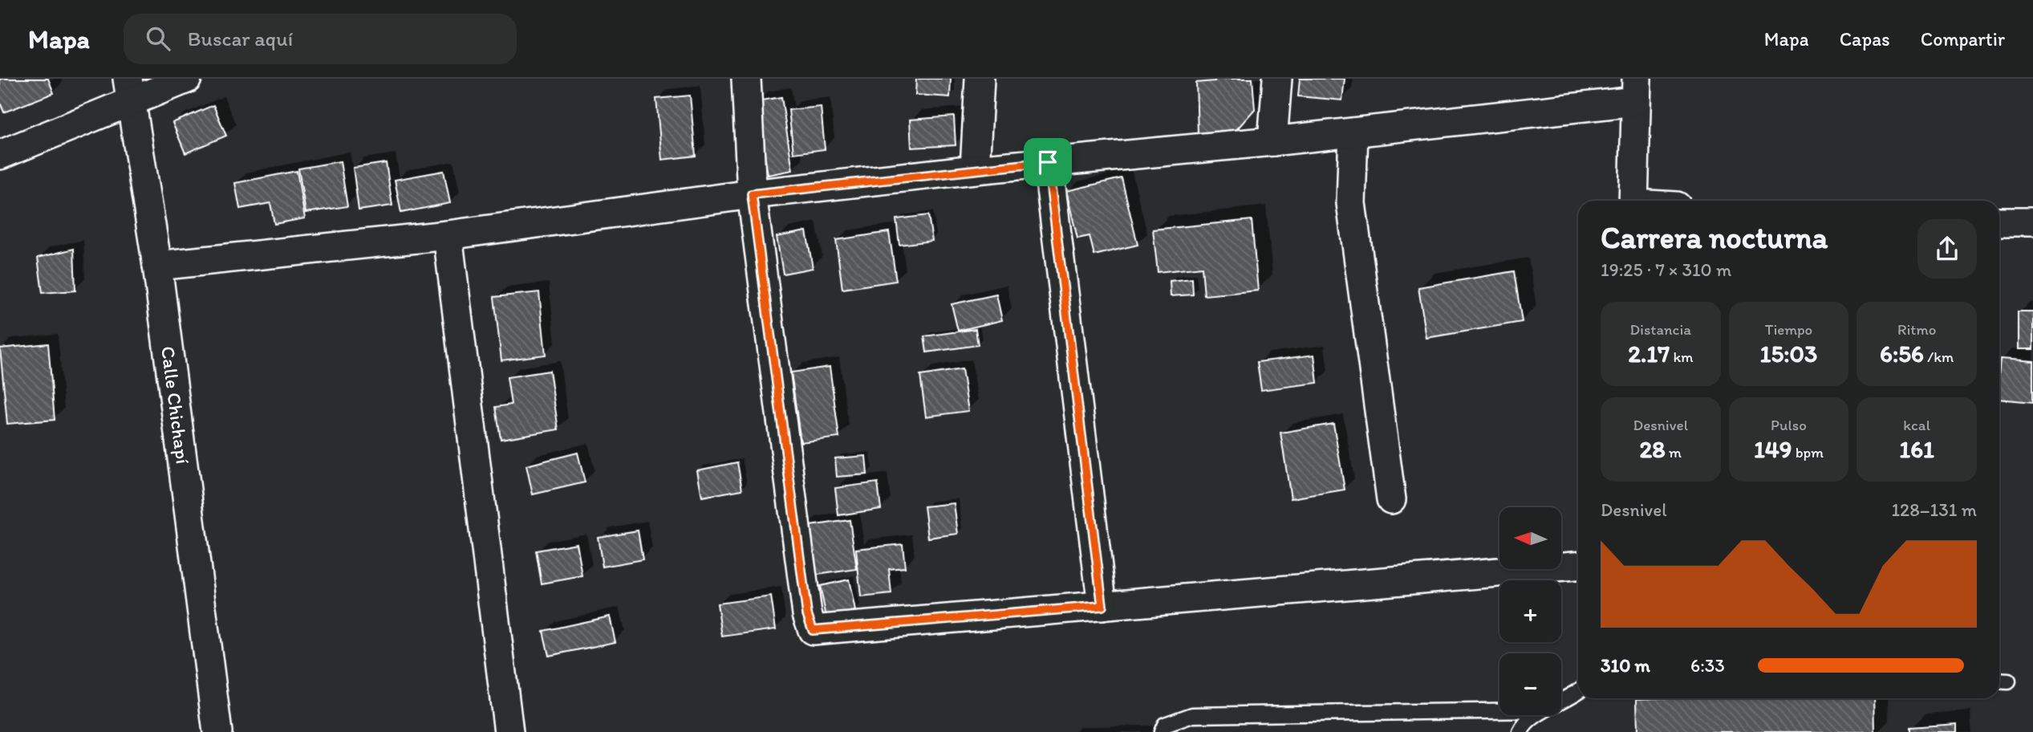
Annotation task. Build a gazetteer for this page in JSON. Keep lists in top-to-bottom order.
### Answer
{
  "streets": {
    "street": ["Calle Chichapí"]
  },
  "north": "left",
  "page": {
    "header": "Mapa",
    "search": "Buscar aquí",
    "nav": ["Mapa", "Capas", "Compartir"],
    "heading": ["Carrera nocturna", "19:25 · 7 × 310 m"],
    "stats": [
      ["Distancia", "2.17 km"],
      ["Tiempo", "15:03"],
      ["Ritmo", "6:56 /km"],
      ["Desnivel", "28 m"],
      ["Pulso", "149 bpm"],
      ["kcal", "161"]
    ],
    "chart": ["Desnivel", "128–131 m"],
    "map_buttons": ["+", "−"],
    "list": [
      {
        "name": "310 m",
        "note": "6:33"
      }
    ]
  }
}
